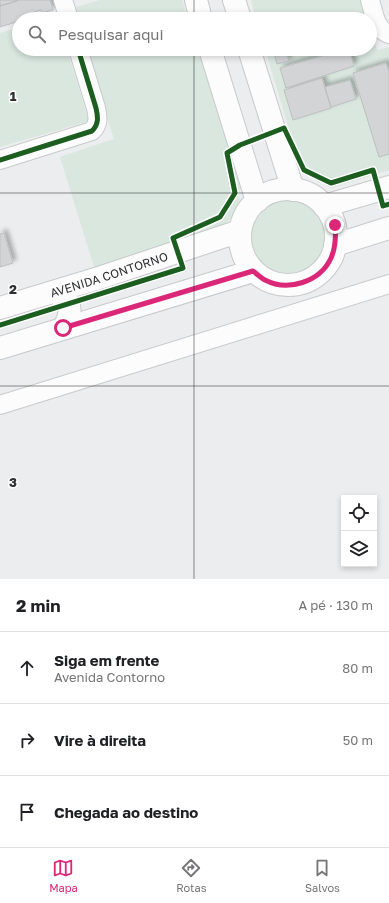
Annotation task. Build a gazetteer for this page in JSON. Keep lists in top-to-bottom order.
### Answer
{
  "streets": {
    "main road": ["AVENIDA CONTORNO"]
  },
  "page": {
    "search": "Pesquisar aqui",
    "heading": ["2 min", "A pé · 130 m"],
    "list": [
      ["Siga em frente", "Avenida Contorno", "80 m"],
      ["Vire à direita", "50 m"],
      "Chegada ao destino"
    ],
    "nav": ["Mapa", "Rotas", "Salvos"]
  },
  "grid": {
    "rows": ["1", "2", "3"]
  }
}
